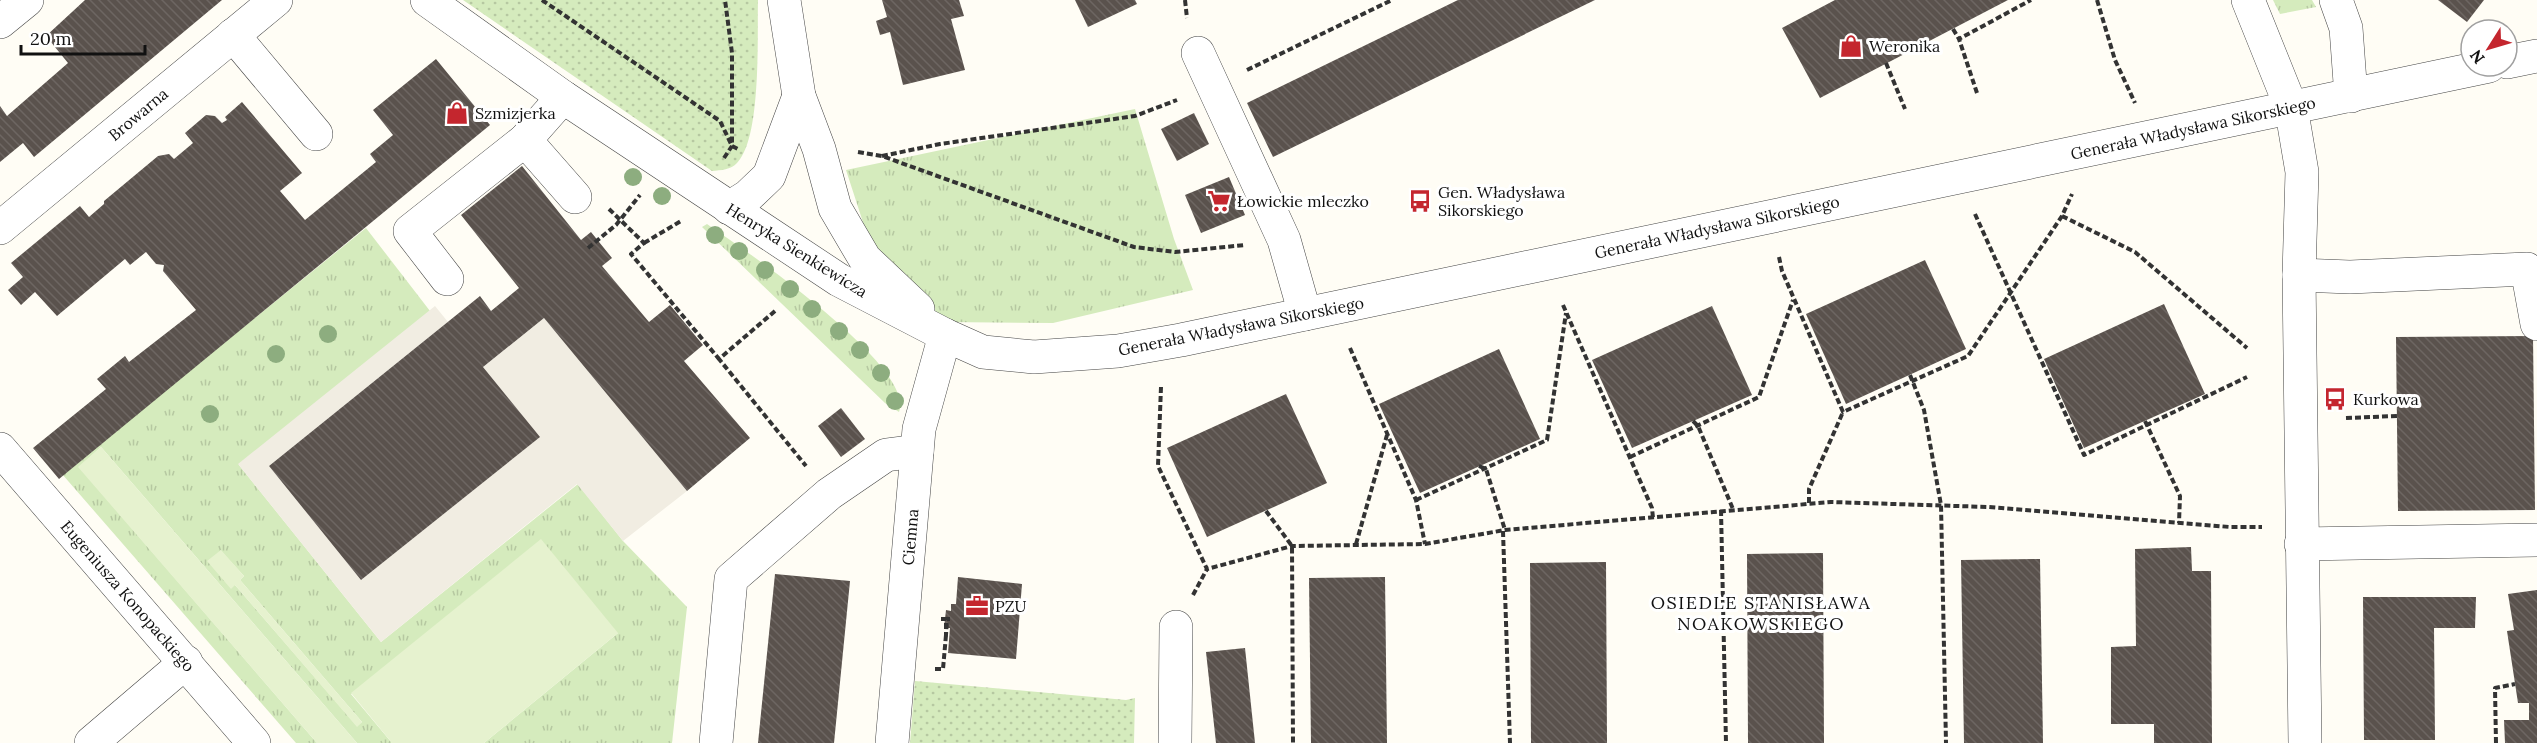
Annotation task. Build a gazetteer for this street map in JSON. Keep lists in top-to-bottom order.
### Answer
{
  "streets": {
    "street": [
      "Browarna",
      "Generała Władysława Sikorskiego",
      "Henryka Sienkiewicza",
      "Ciemna",
      "Eugeniusza Konopackiego"
    ]
  },
  "crossings": [
    ["Generała Władysława Sikorskiego", "Henryka Sienkiewicza"],
    ["Generała Władysława Sikorskiego", "Ciemna"],
    ["Henryka Sienkiewicza", "Ciemna"]
  ],
  "districts": ["OSIEDLE STANISŁAWA NOAKOWSKIEGO"],
  "places": {
    "shop": ["Weronika", "Szmizjerka"],
    "supermarket": ["Łowickie mleczko"],
    "bus stop": ["Gen. Władysława Sikorskiego", "Kurkowa"],
    "office": ["PZU"]
  },
  "scale_bar": "20 m",
  "north": "bottom left"
}
